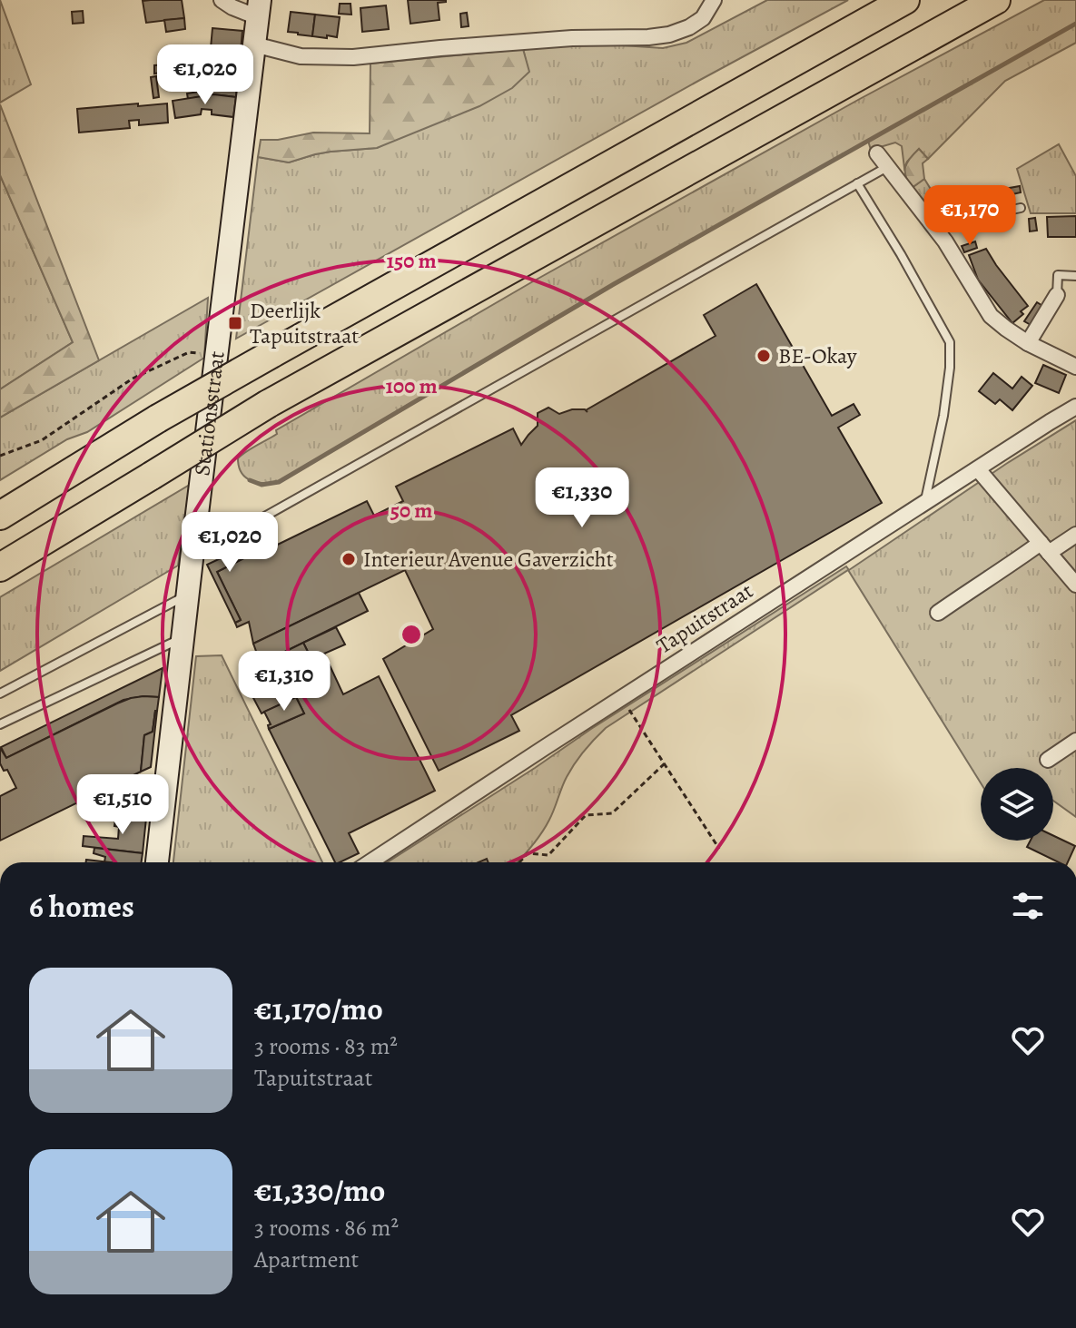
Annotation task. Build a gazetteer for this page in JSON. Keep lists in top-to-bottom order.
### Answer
{
  "streets": {
    "street": ["Stationsstraat", "Tapuitstraat"]
  },
  "places": {
    "transit": ["Deerlijk Tapuitstraat"],
    "other": ["BE-Okay", "Interieur Avenue Gaverzicht"]
  },
  "page": {
    "price": [
      "€1,020",
      "€1,170",
      "€1,330",
      "€1,020",
      "€1,310",
      "€1,510"
    ],
    "heading": "6 homes",
    "list": [
      {
        "name": "€1,170/mo",
        "note": "3 rooms · 83 m² · Tapuitstraat"
      },
      {
        "name": "€1,330/mo",
        "note": "3 rooms · 86 m² · Apartment"
      }
    ]
  },
  "rings": ["150 m", "100 m", "50 m"]
}
